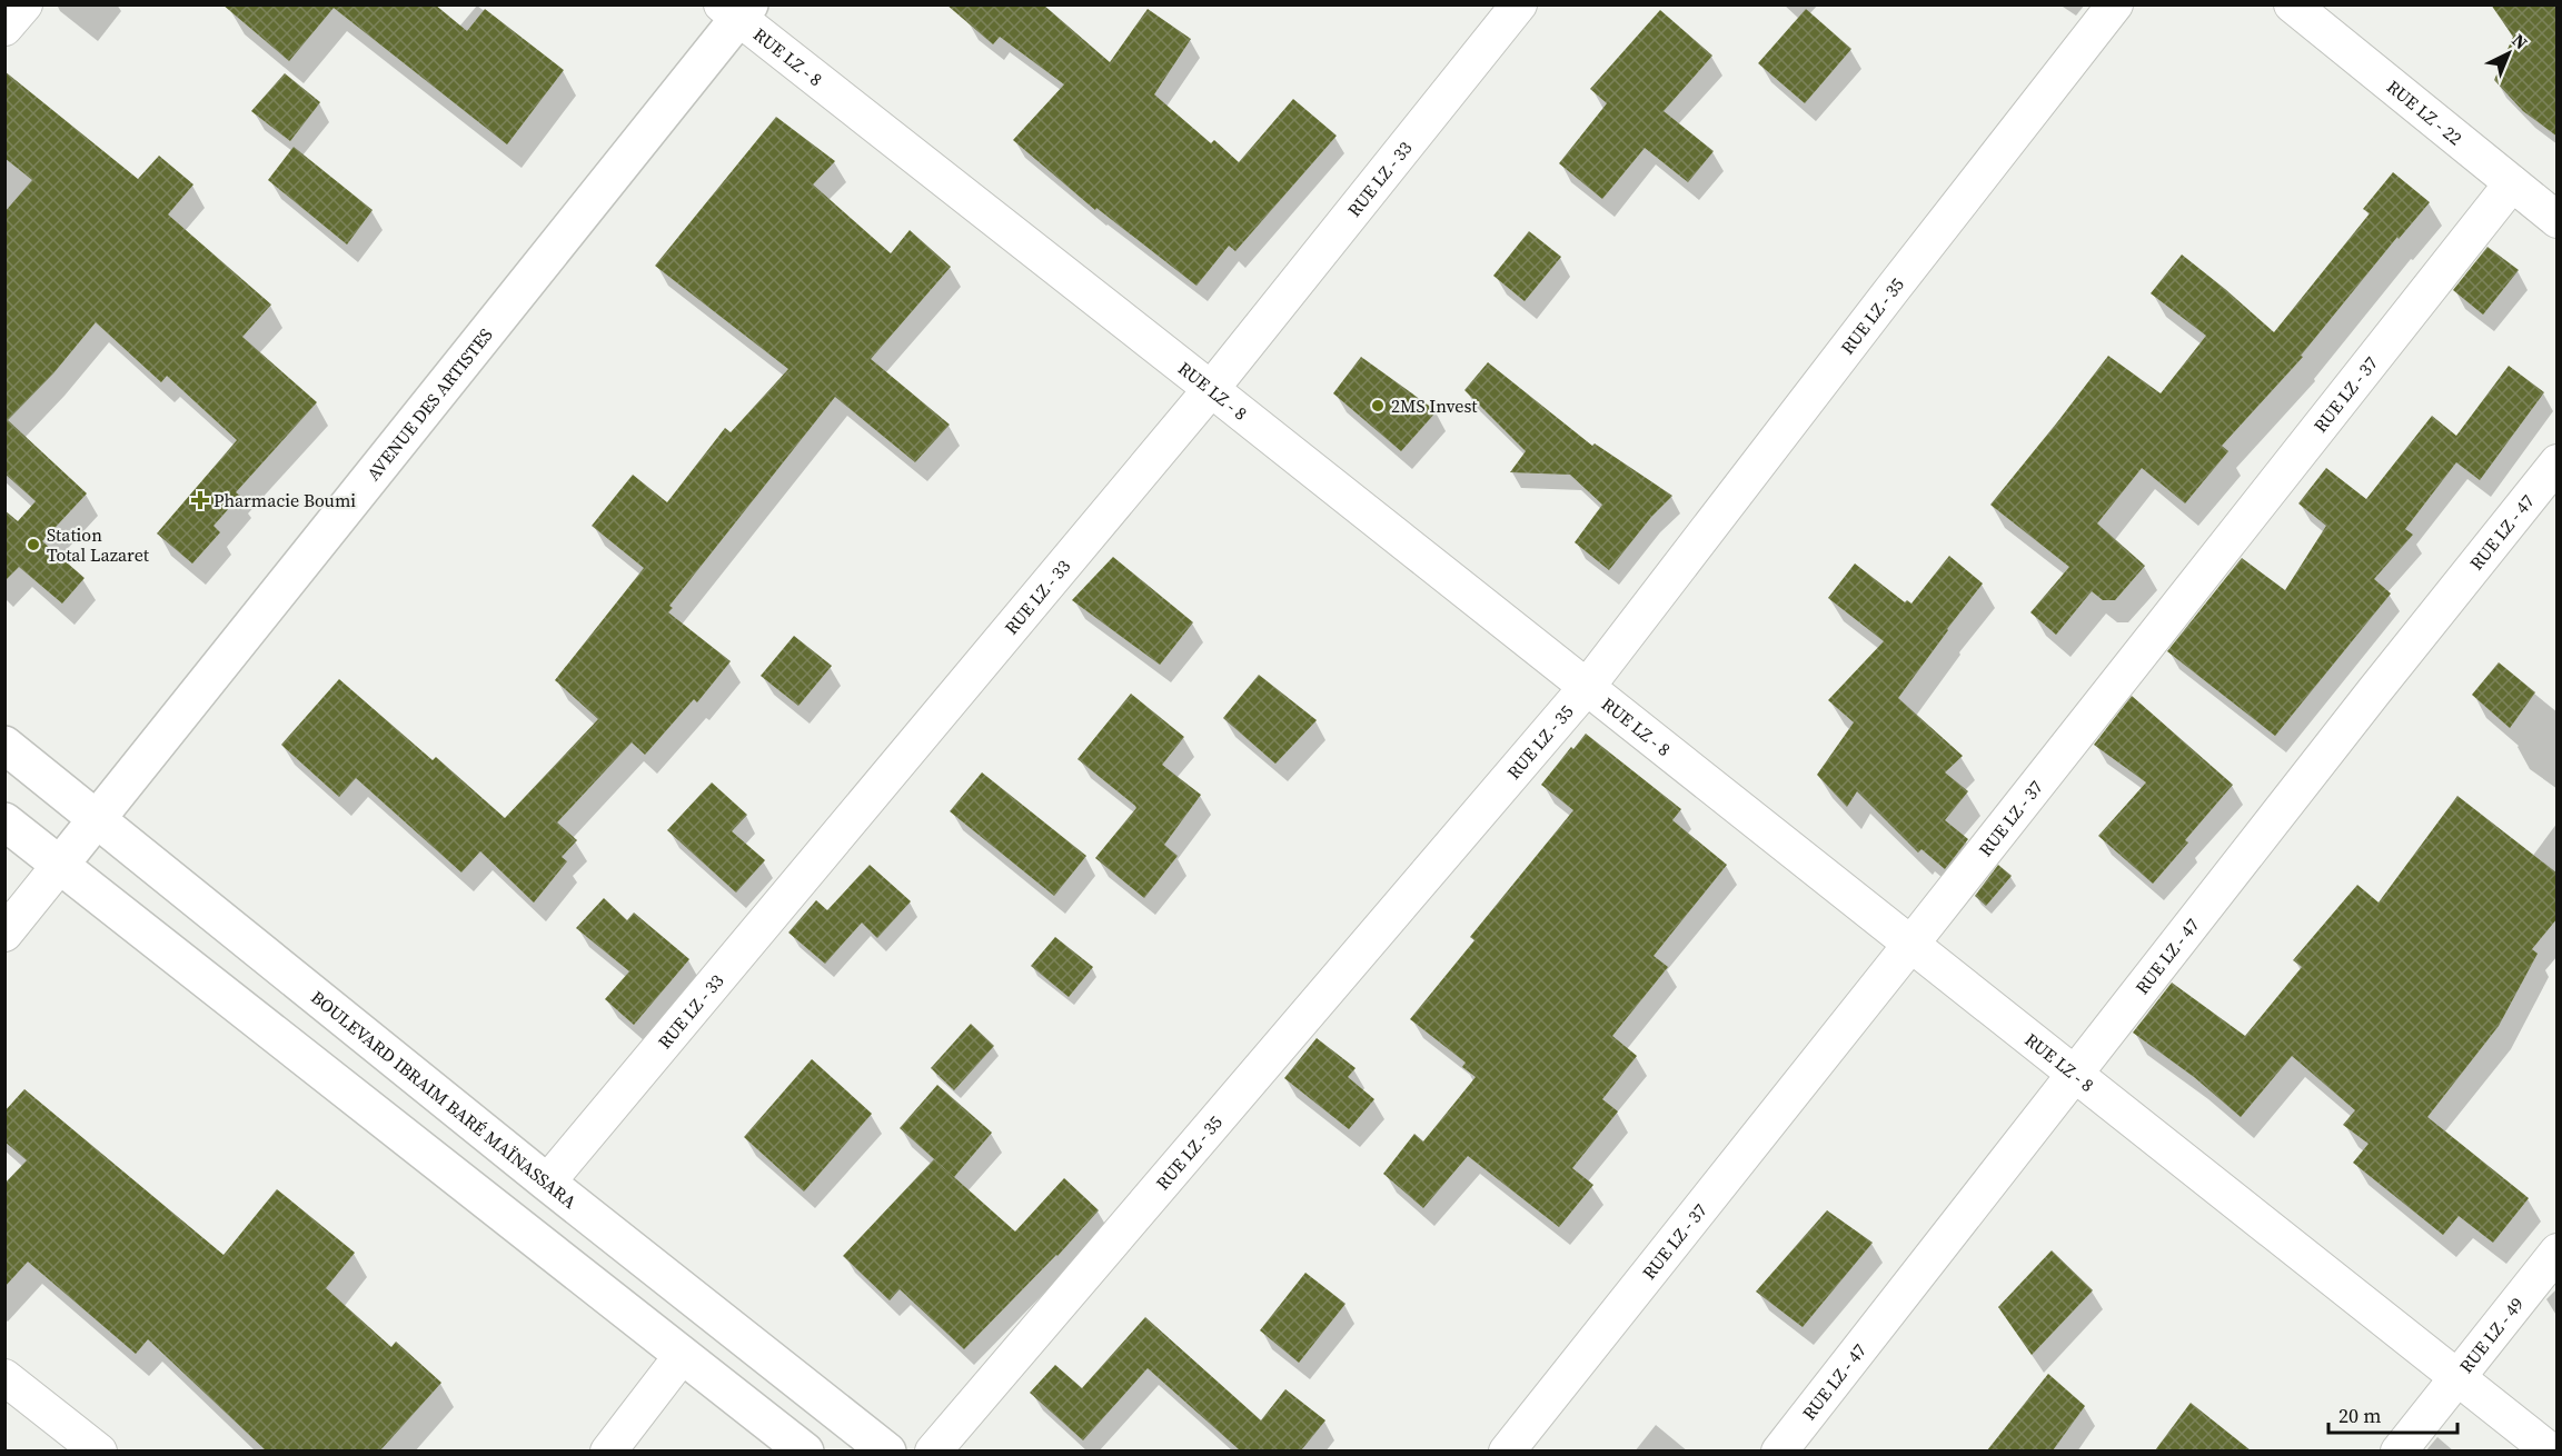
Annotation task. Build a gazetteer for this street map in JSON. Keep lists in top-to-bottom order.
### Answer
{
  "streets": {
    "main road": ["AVENUE DES ARTISTES", "BOULEVARD IBRAIM BARÉ MAÏNASSARA"],
    "street": [
      "RUE LZ - 8",
      "RUE LZ - 22",
      "RUE LZ - 33",
      "RUE LZ - 35",
      "RUE LZ - 37",
      "RUE LZ - 47",
      "RUE LZ - 49"
    ]
  },
  "crossings": [
    ["RUE LZ - 8", "RUE LZ - 33"],
    ["RUE LZ - 8", "RUE LZ - 35"],
    ["RUE LZ - 8", "RUE LZ - 37"],
    ["RUE LZ - 8", "AVENUE DES ARTISTES"],
    ["RUE LZ - 8", "RUE LZ - 47"],
    ["RUE LZ - 8", "RUE LZ - 49"],
    ["RUE LZ - 22", "RUE LZ - 37"],
    ["RUE LZ - 33", "BOULEVARD IBRAIM BARÉ MAÏNASSARA"],
    ["AVENUE DES ARTISTES", "BOULEVARD IBRAIM BARÉ MAÏNASSARA"]
  ],
  "places": {
    "other": ["2MS Invest", "Station Total Lazaret"],
    "health": ["Pharmacie Boumi"]
  },
  "scale_bar": "20 m",
  "north": "top right"
}
